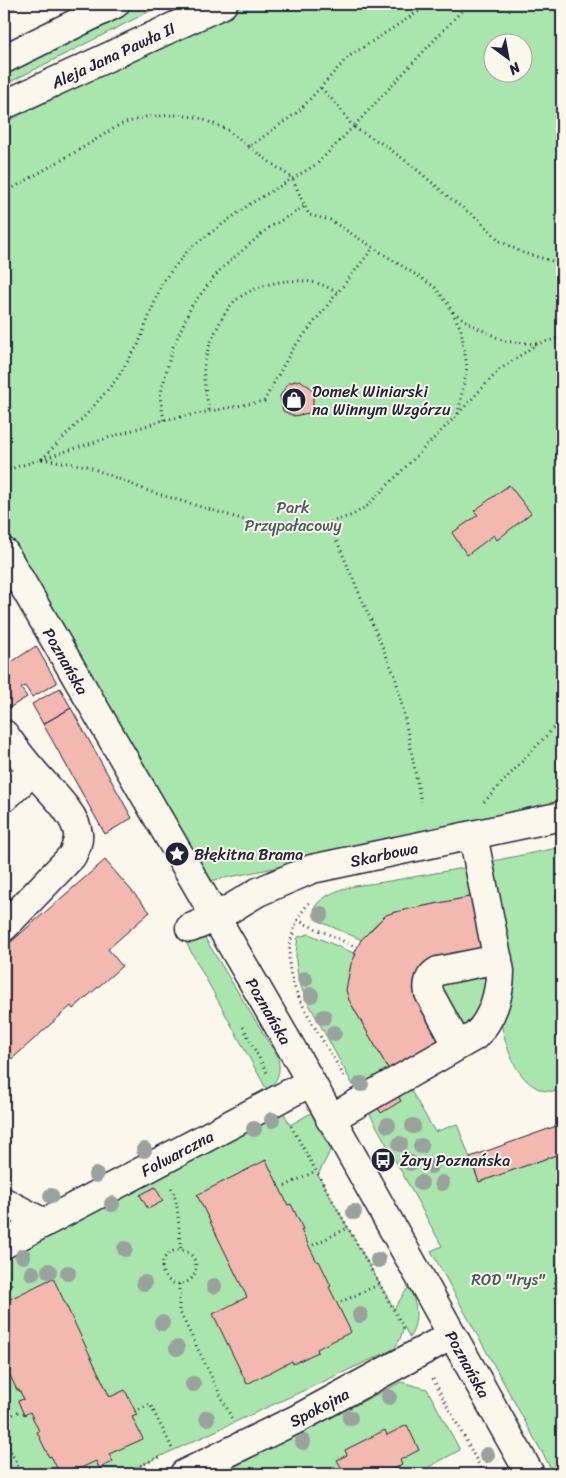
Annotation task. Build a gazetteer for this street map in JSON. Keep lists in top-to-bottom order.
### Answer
{
  "streets": {
    "street": [
      "Aleja Jana Pawła II",
      "Poznańska",
      "Skarbowa",
      "Folwarczna",
      "Spokojna"
    ]
  },
  "crossings": [
    ["Poznańska", "Skarbowa"],
    ["Poznańska", "Folwarczna"],
    ["Poznańska", "Spokojna"]
  ],
  "parks": ["Park Przypałacowy", "ROD \"Irys\""],
  "places": {
    "shop": ["Domek Winiarski na Winnym Wzgórzu"],
    "place": ["Błękitna Brama"],
    "bus stop": ["Żary Poznańska"]
  },
  "north": "bottom right"
}
